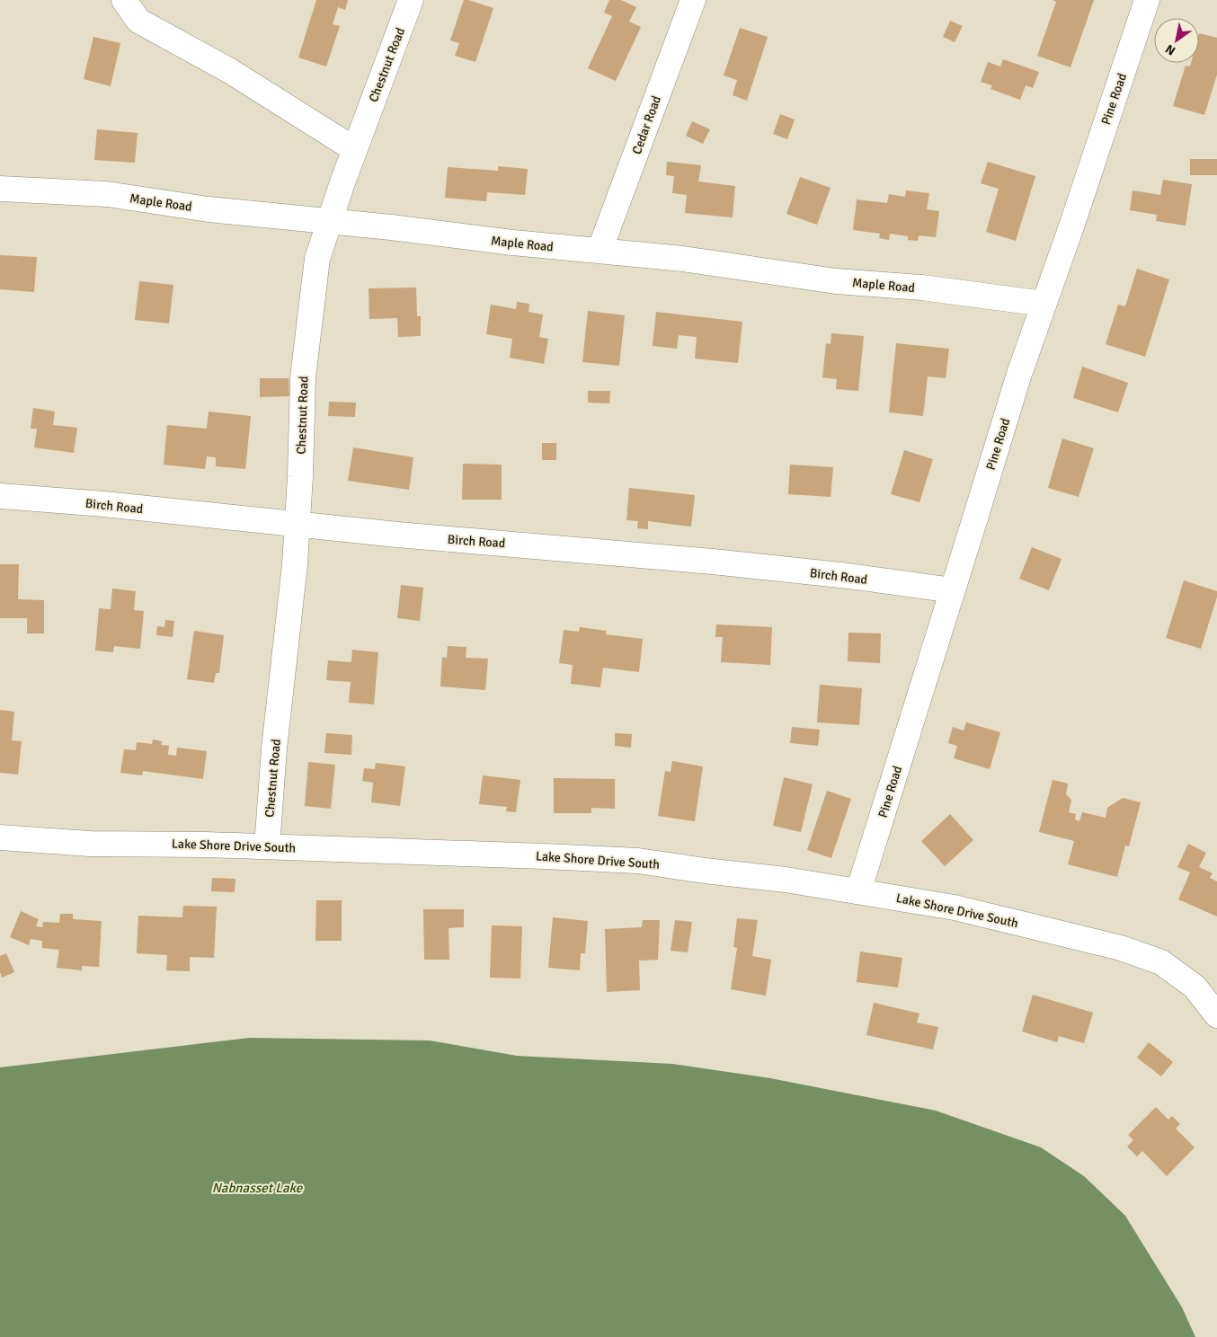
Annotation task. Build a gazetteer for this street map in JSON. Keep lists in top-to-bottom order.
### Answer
{
  "streets": {
    "street": [
      "Chestnut Road",
      "Pine Road",
      "Cedar Road",
      "Maple Road",
      "Birch Road",
      "Lake Shore Drive South"
    ]
  },
  "crossings": [
    ["Chestnut Road", "Maple Road"],
    ["Chestnut Road", "Birch Road"],
    ["Chestnut Road", "Lake Shore Drive South"],
    ["Pine Road", "Maple Road"],
    ["Pine Road", "Birch Road"],
    ["Pine Road", "Lake Shore Drive South"],
    ["Cedar Road", "Maple Road"]
  ],
  "water": ["Nabnasset Lake"],
  "north": "bottom left"
}
